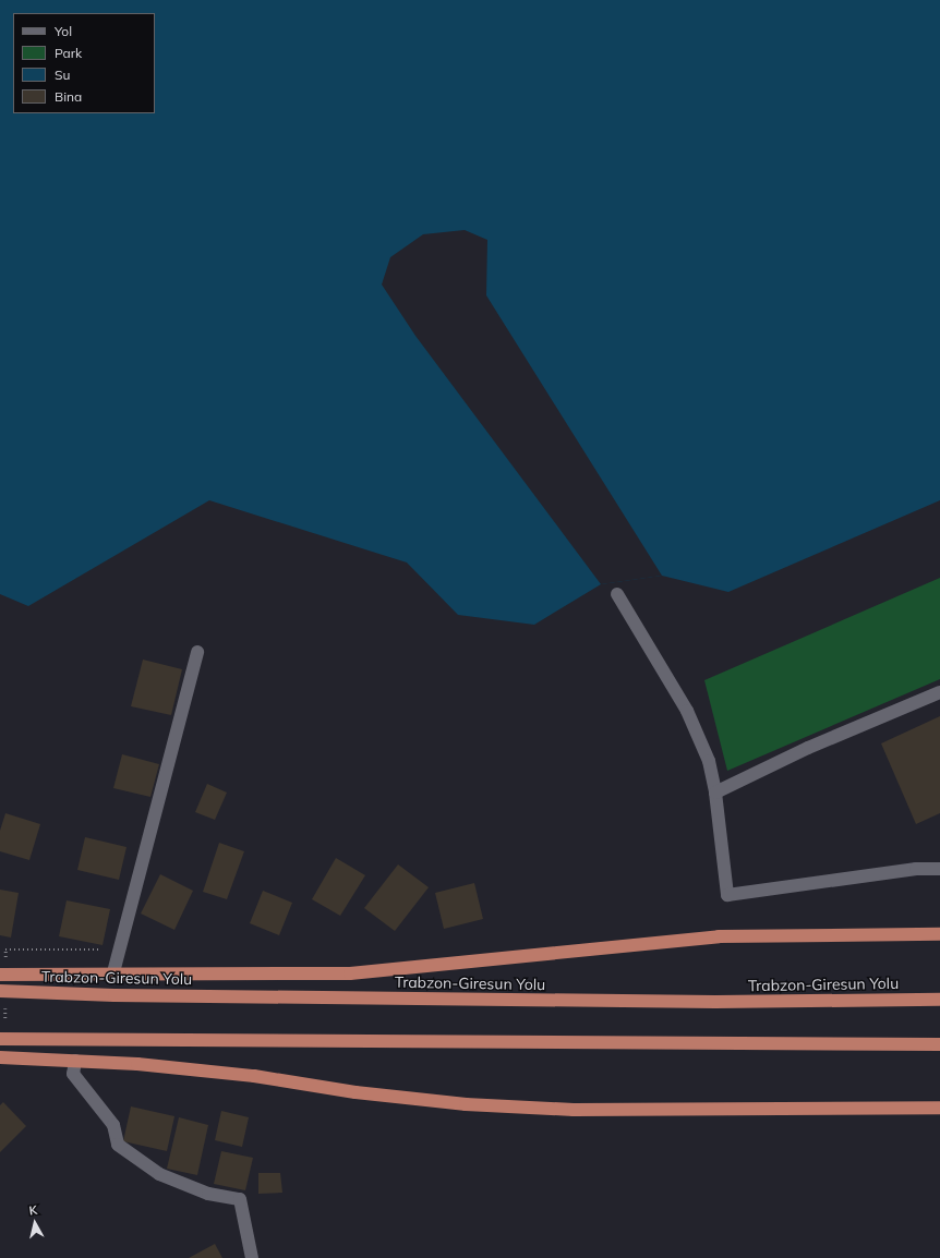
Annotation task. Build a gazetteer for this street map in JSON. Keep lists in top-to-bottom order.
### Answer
{
  "streets": {
    "highway": ["Trabzon-Giresun Yolu"]
  },
  "legend": [
    "Yol",
    "Park",
    "Su",
    "Bina"
  ],
  "north": "top"
}
